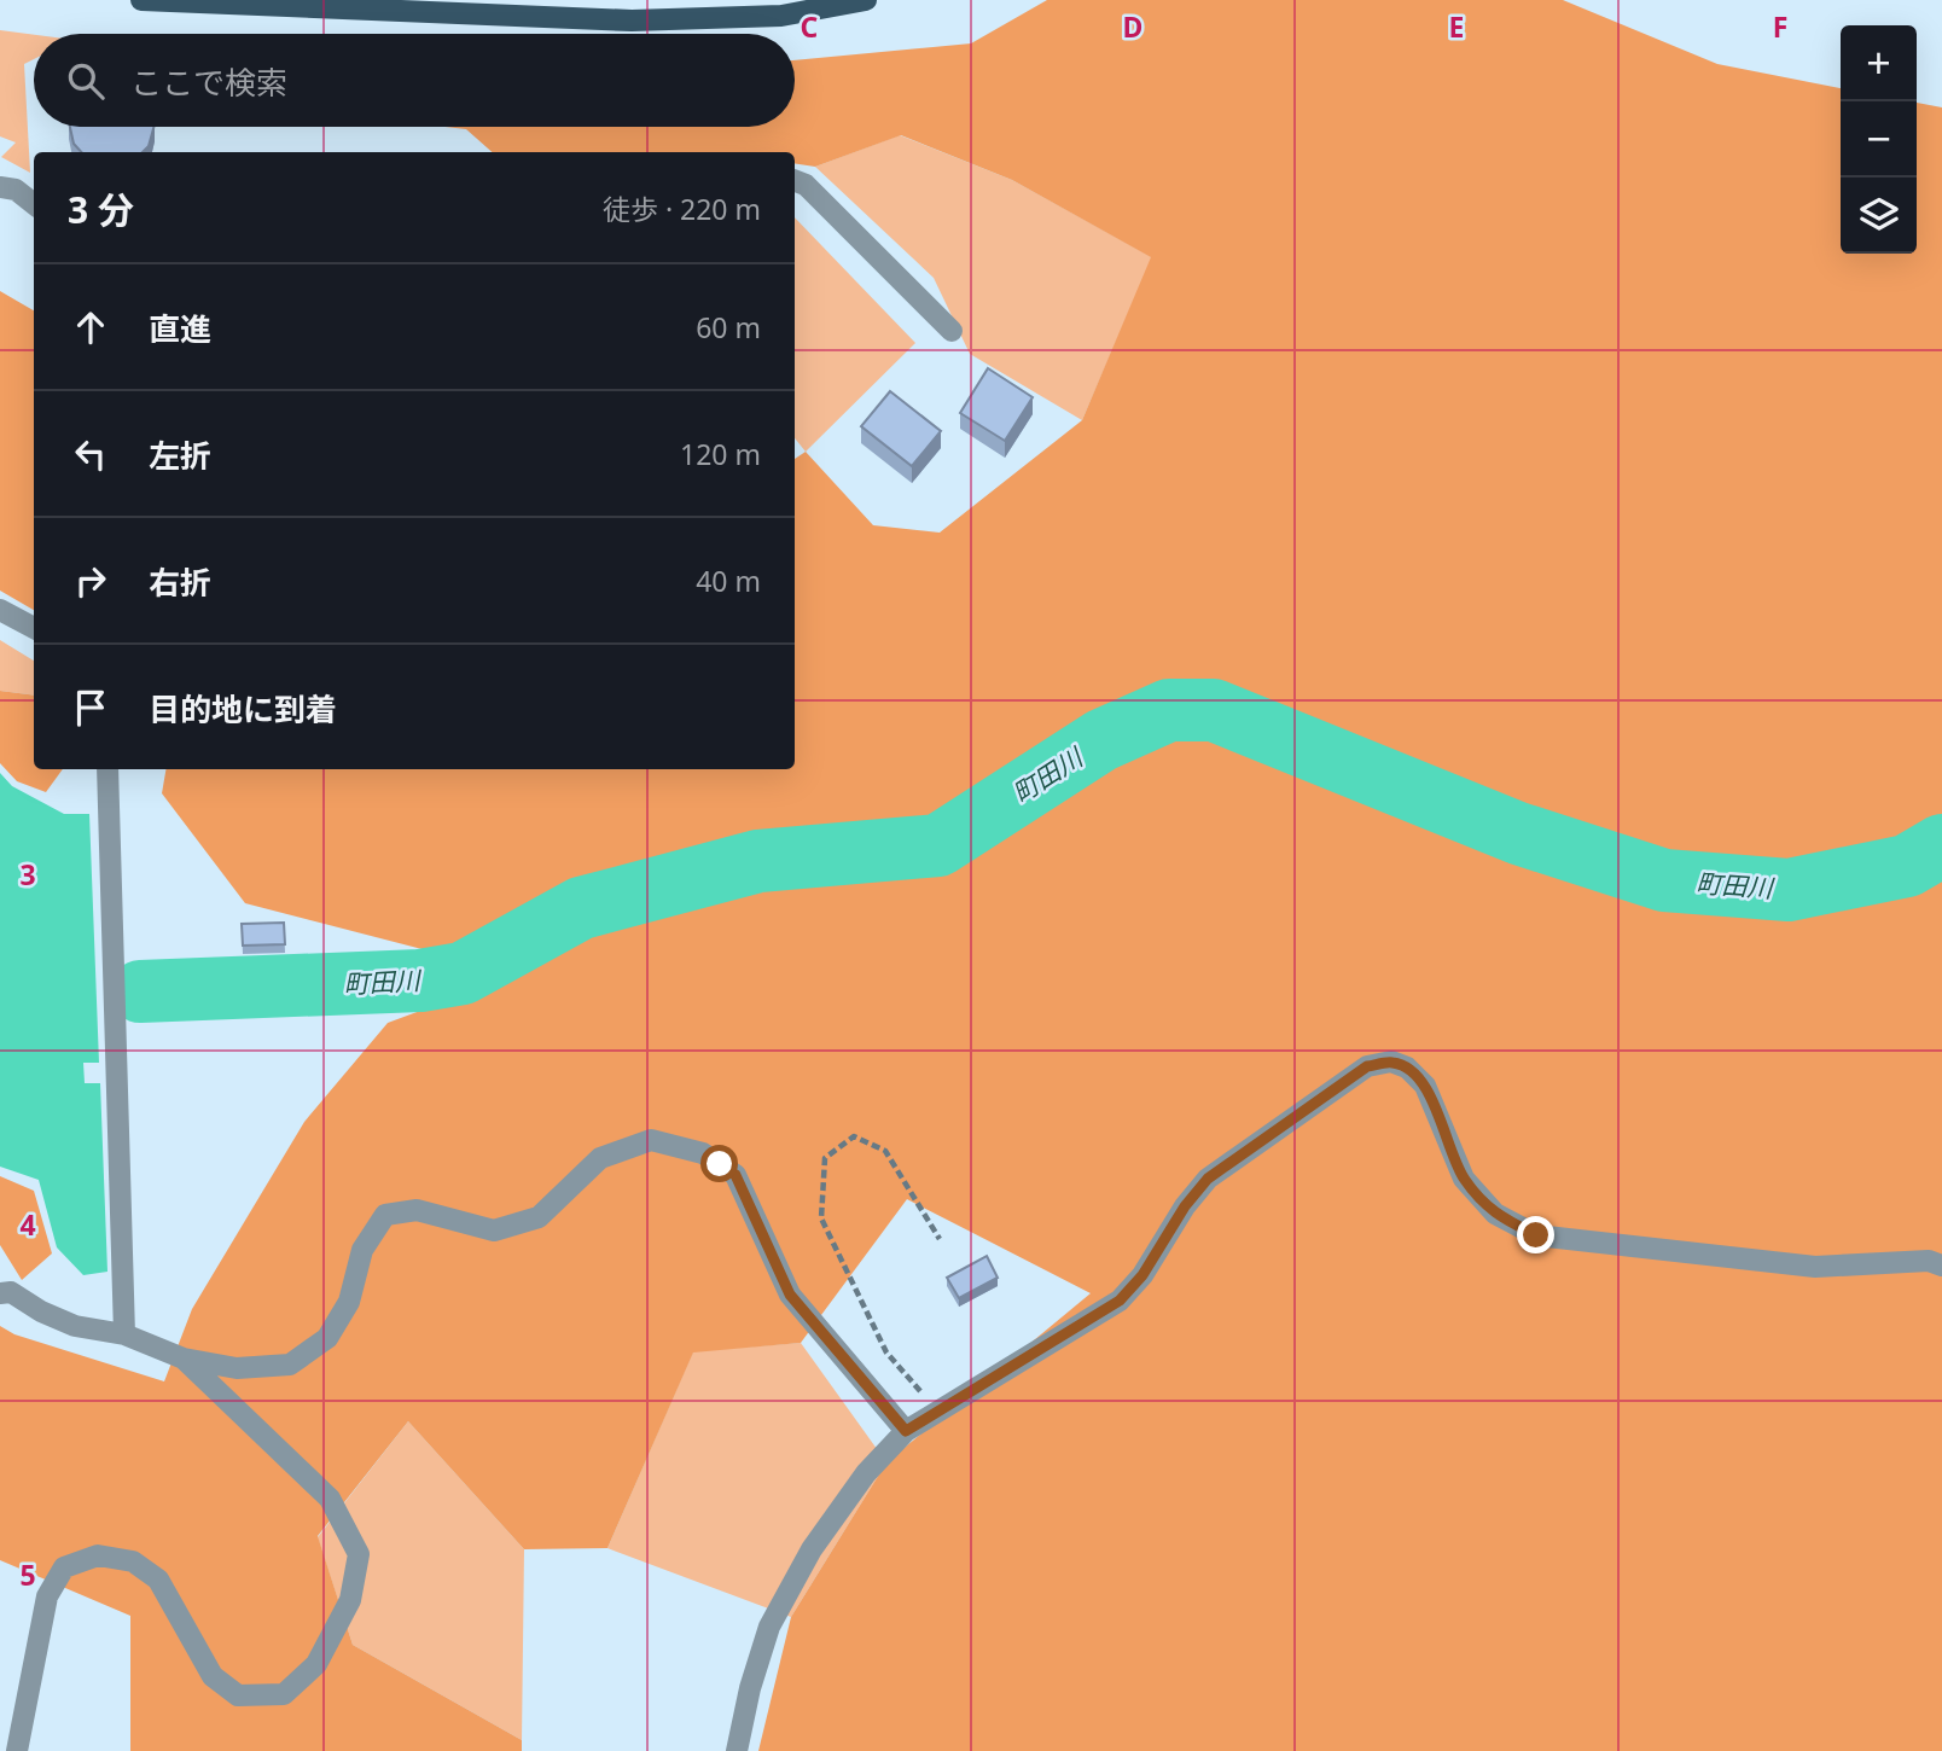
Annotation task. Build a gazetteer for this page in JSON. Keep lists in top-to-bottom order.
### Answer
{
  "water": ["町田川"],
  "page": {
    "map_buttons": ["+", "−"],
    "search": "ここで検索",
    "heading": ["3 分", "徒歩 · 220 m"],
    "list": [
      ["直進", "60 m"],
      ["左折", "120 m"],
      ["右折", "40 m"],
      "目的地に到着"
    ]
  },
  "grid": {
    "columns": [
      "C",
      "D",
      "E",
      "F"
    ],
    "rows": ["3", "4", "5"]
  }
}
